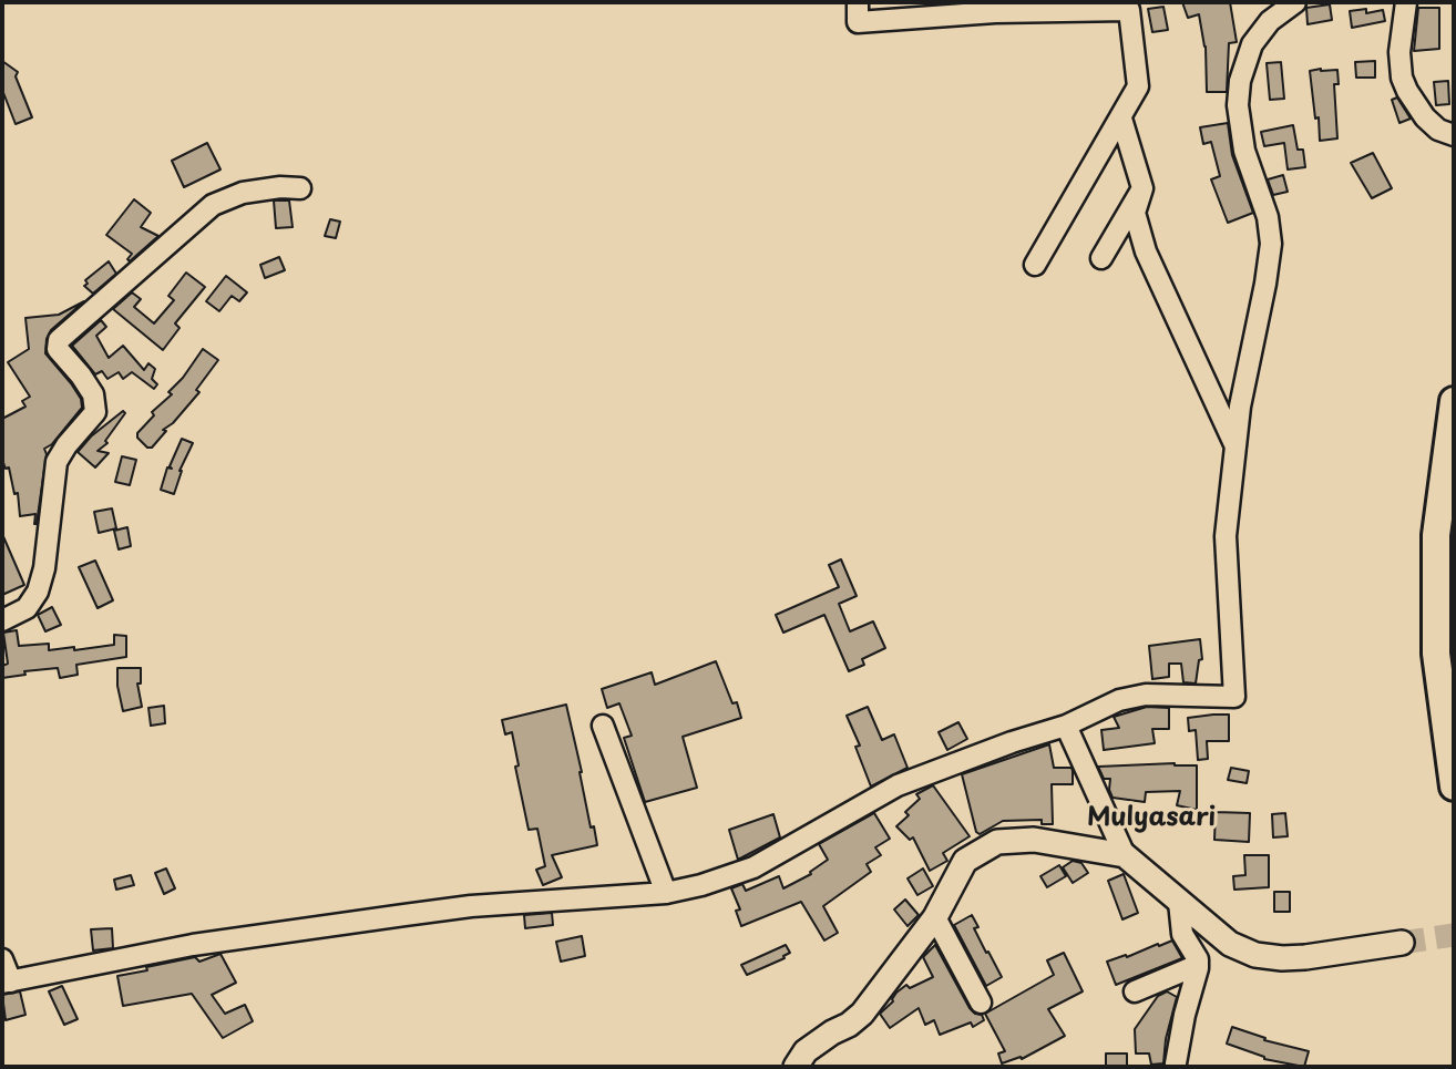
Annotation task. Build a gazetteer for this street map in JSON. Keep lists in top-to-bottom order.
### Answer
{
  "districts": ["Mulyasari"]
}
